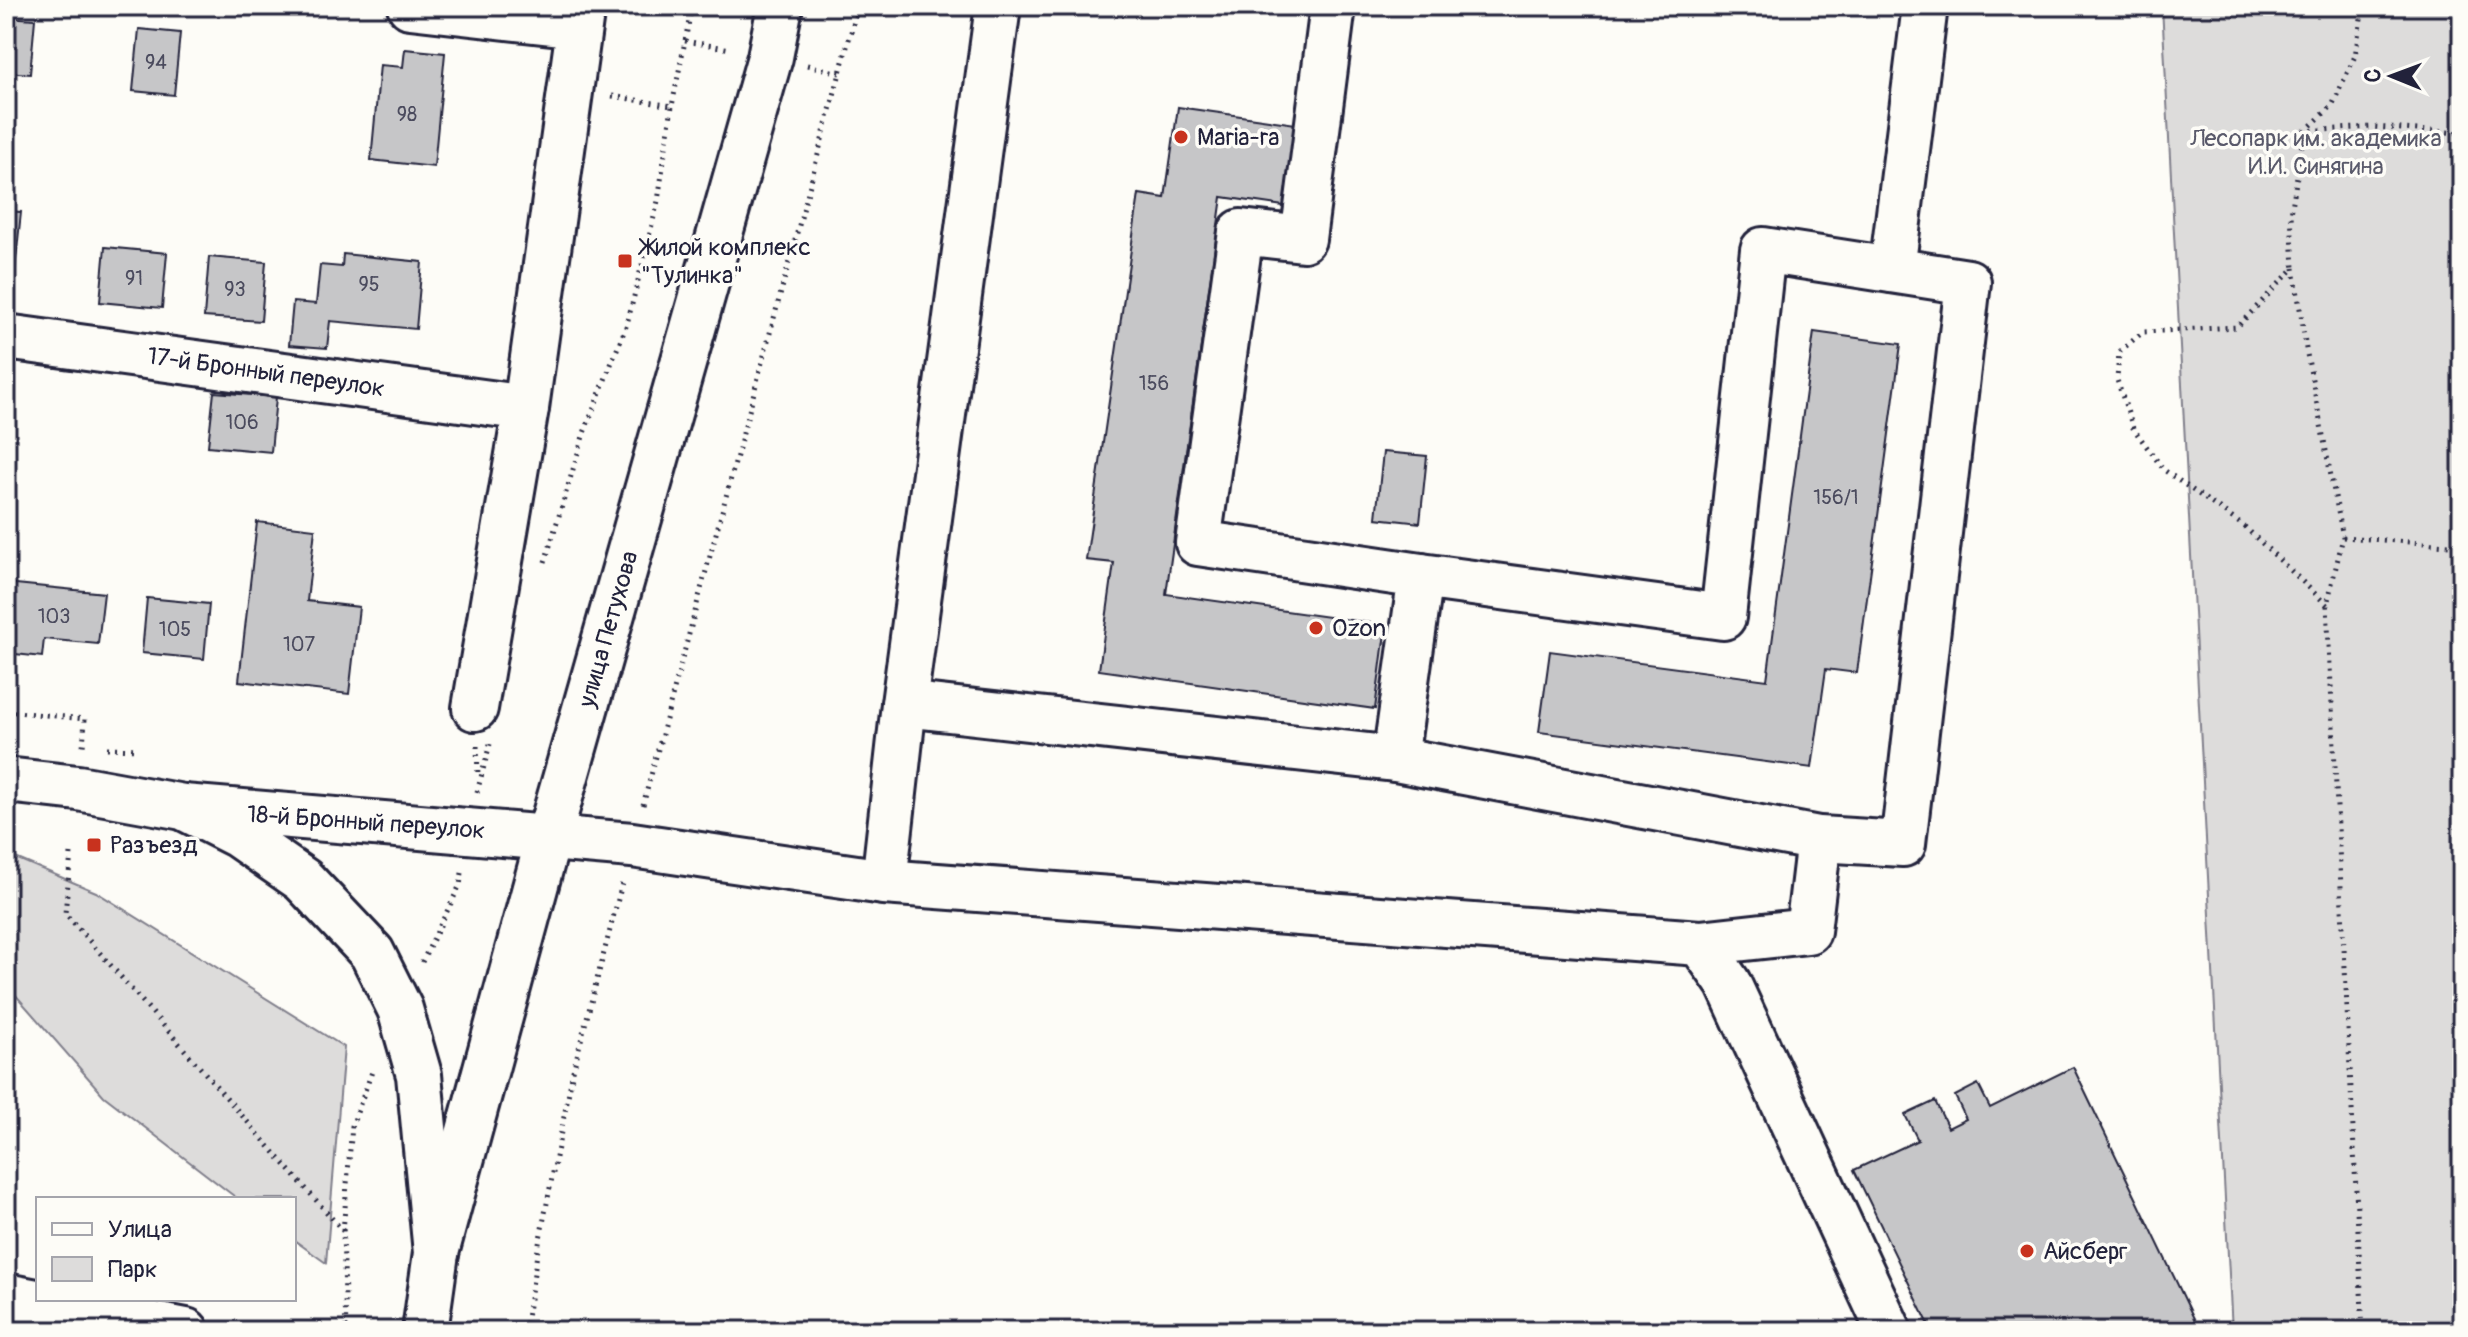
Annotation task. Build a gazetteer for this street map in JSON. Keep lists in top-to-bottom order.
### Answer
{
  "streets": {
    "street": ["17-й Бронный переулок", "улица Петухова", "18-й Бронный переулок"]
  },
  "crossings": [
    ["улица Петухова", "18-й Бронный переулок"]
  ],
  "parks": ["Лесопарк им. академика И.И. Синягина"],
  "places": {
    "other": ["Maria-ra", "Ozon", "Айсберг"],
    "transit": ["Жилой комплекс \"Тулинка\"", "Разъезд"]
  },
  "house_numbers": [
    "94",
    "98",
    "91",
    "95",
    "93",
    "156",
    "106",
    "156/1",
    "103",
    "105",
    "107"
  ],
  "legend": ["Улица", "Парк"],
  "north": "left"
}
